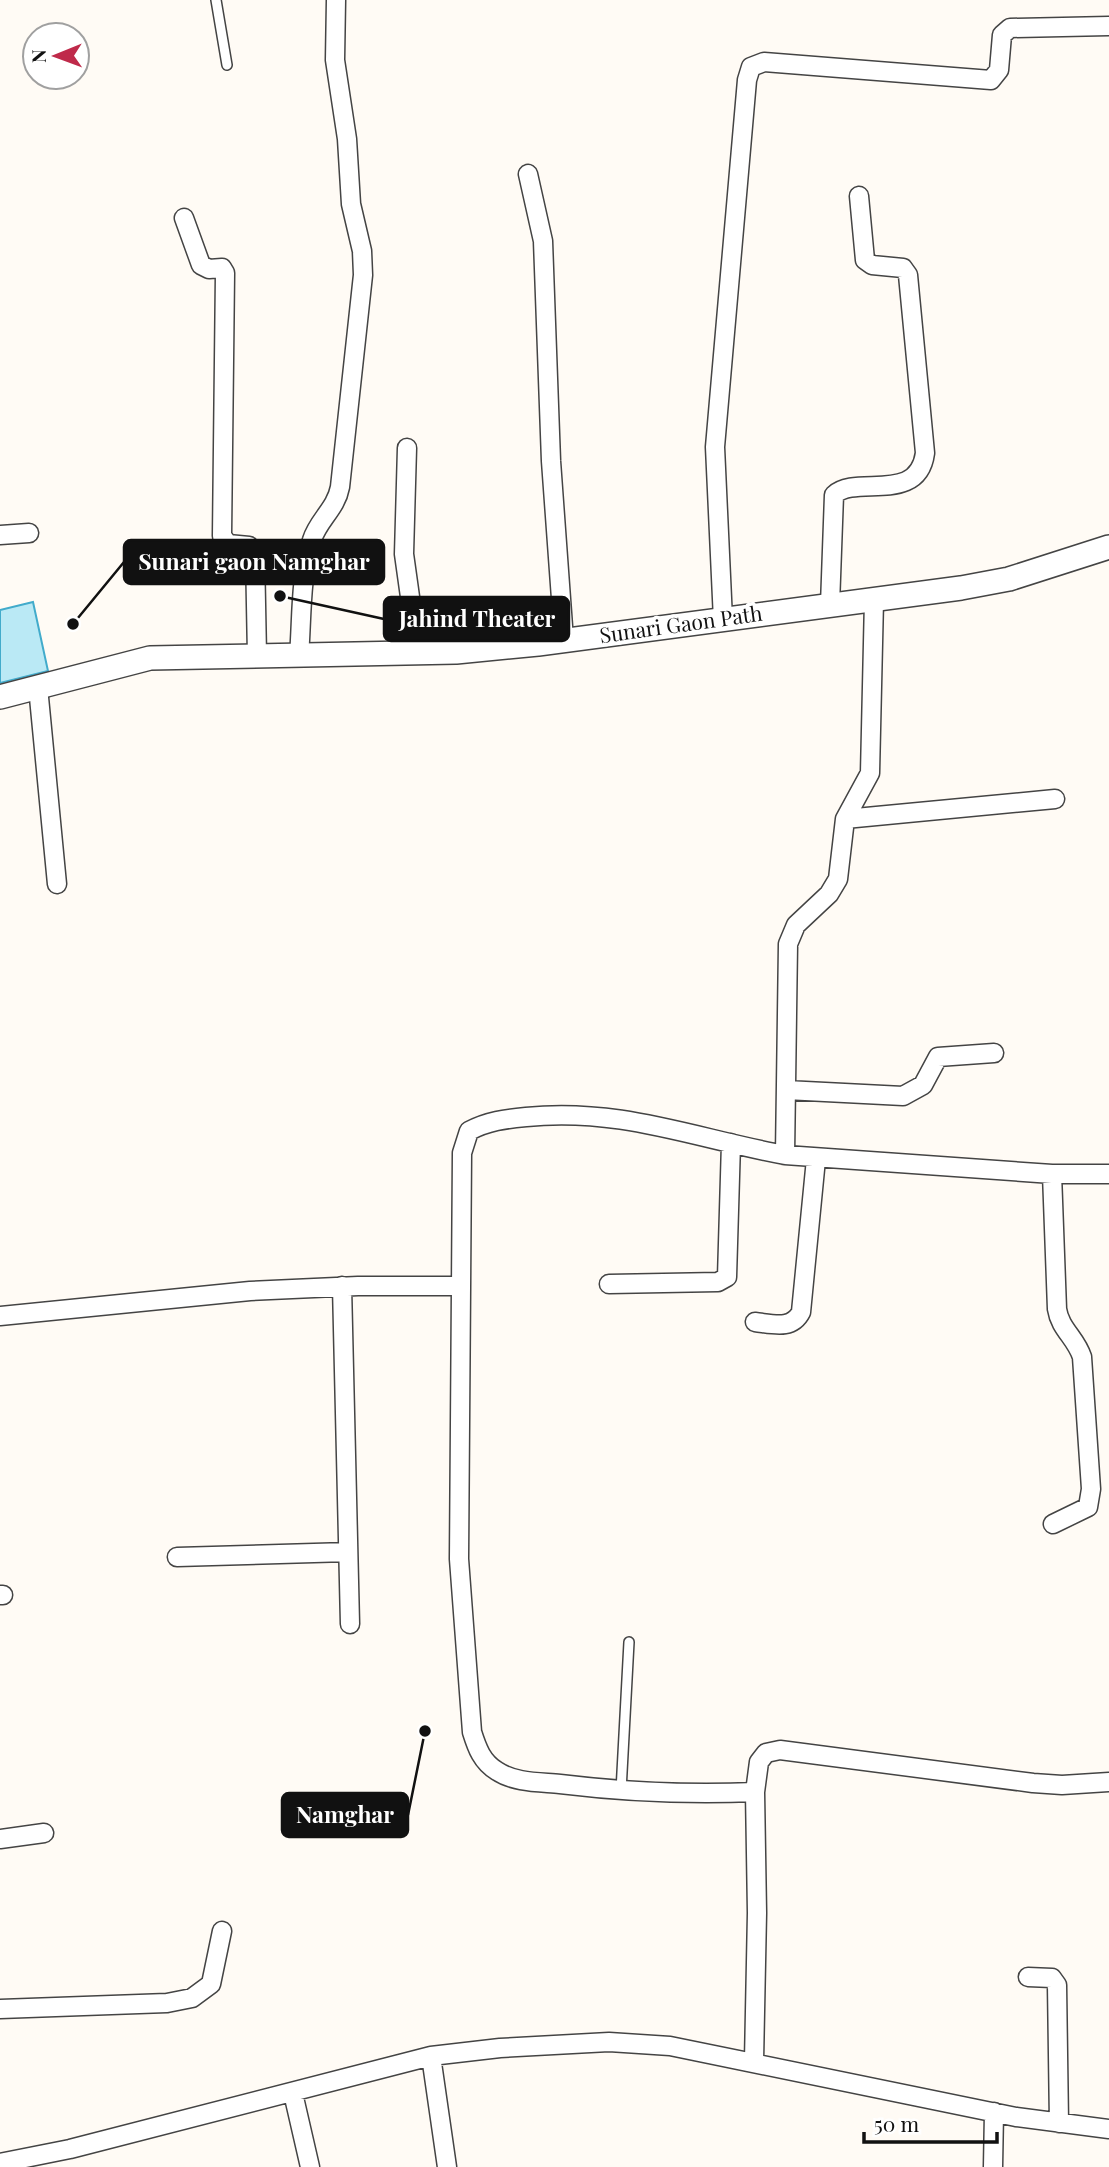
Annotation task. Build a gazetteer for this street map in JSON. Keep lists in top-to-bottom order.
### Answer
{
  "streets": {
    "street": ["Sunari Gaon Path"]
  },
  "places": ["Jahind Theater", "Sunari gaon Namghar", "Namghar"],
  "scale_bar": "50 m",
  "north": "left"
}
